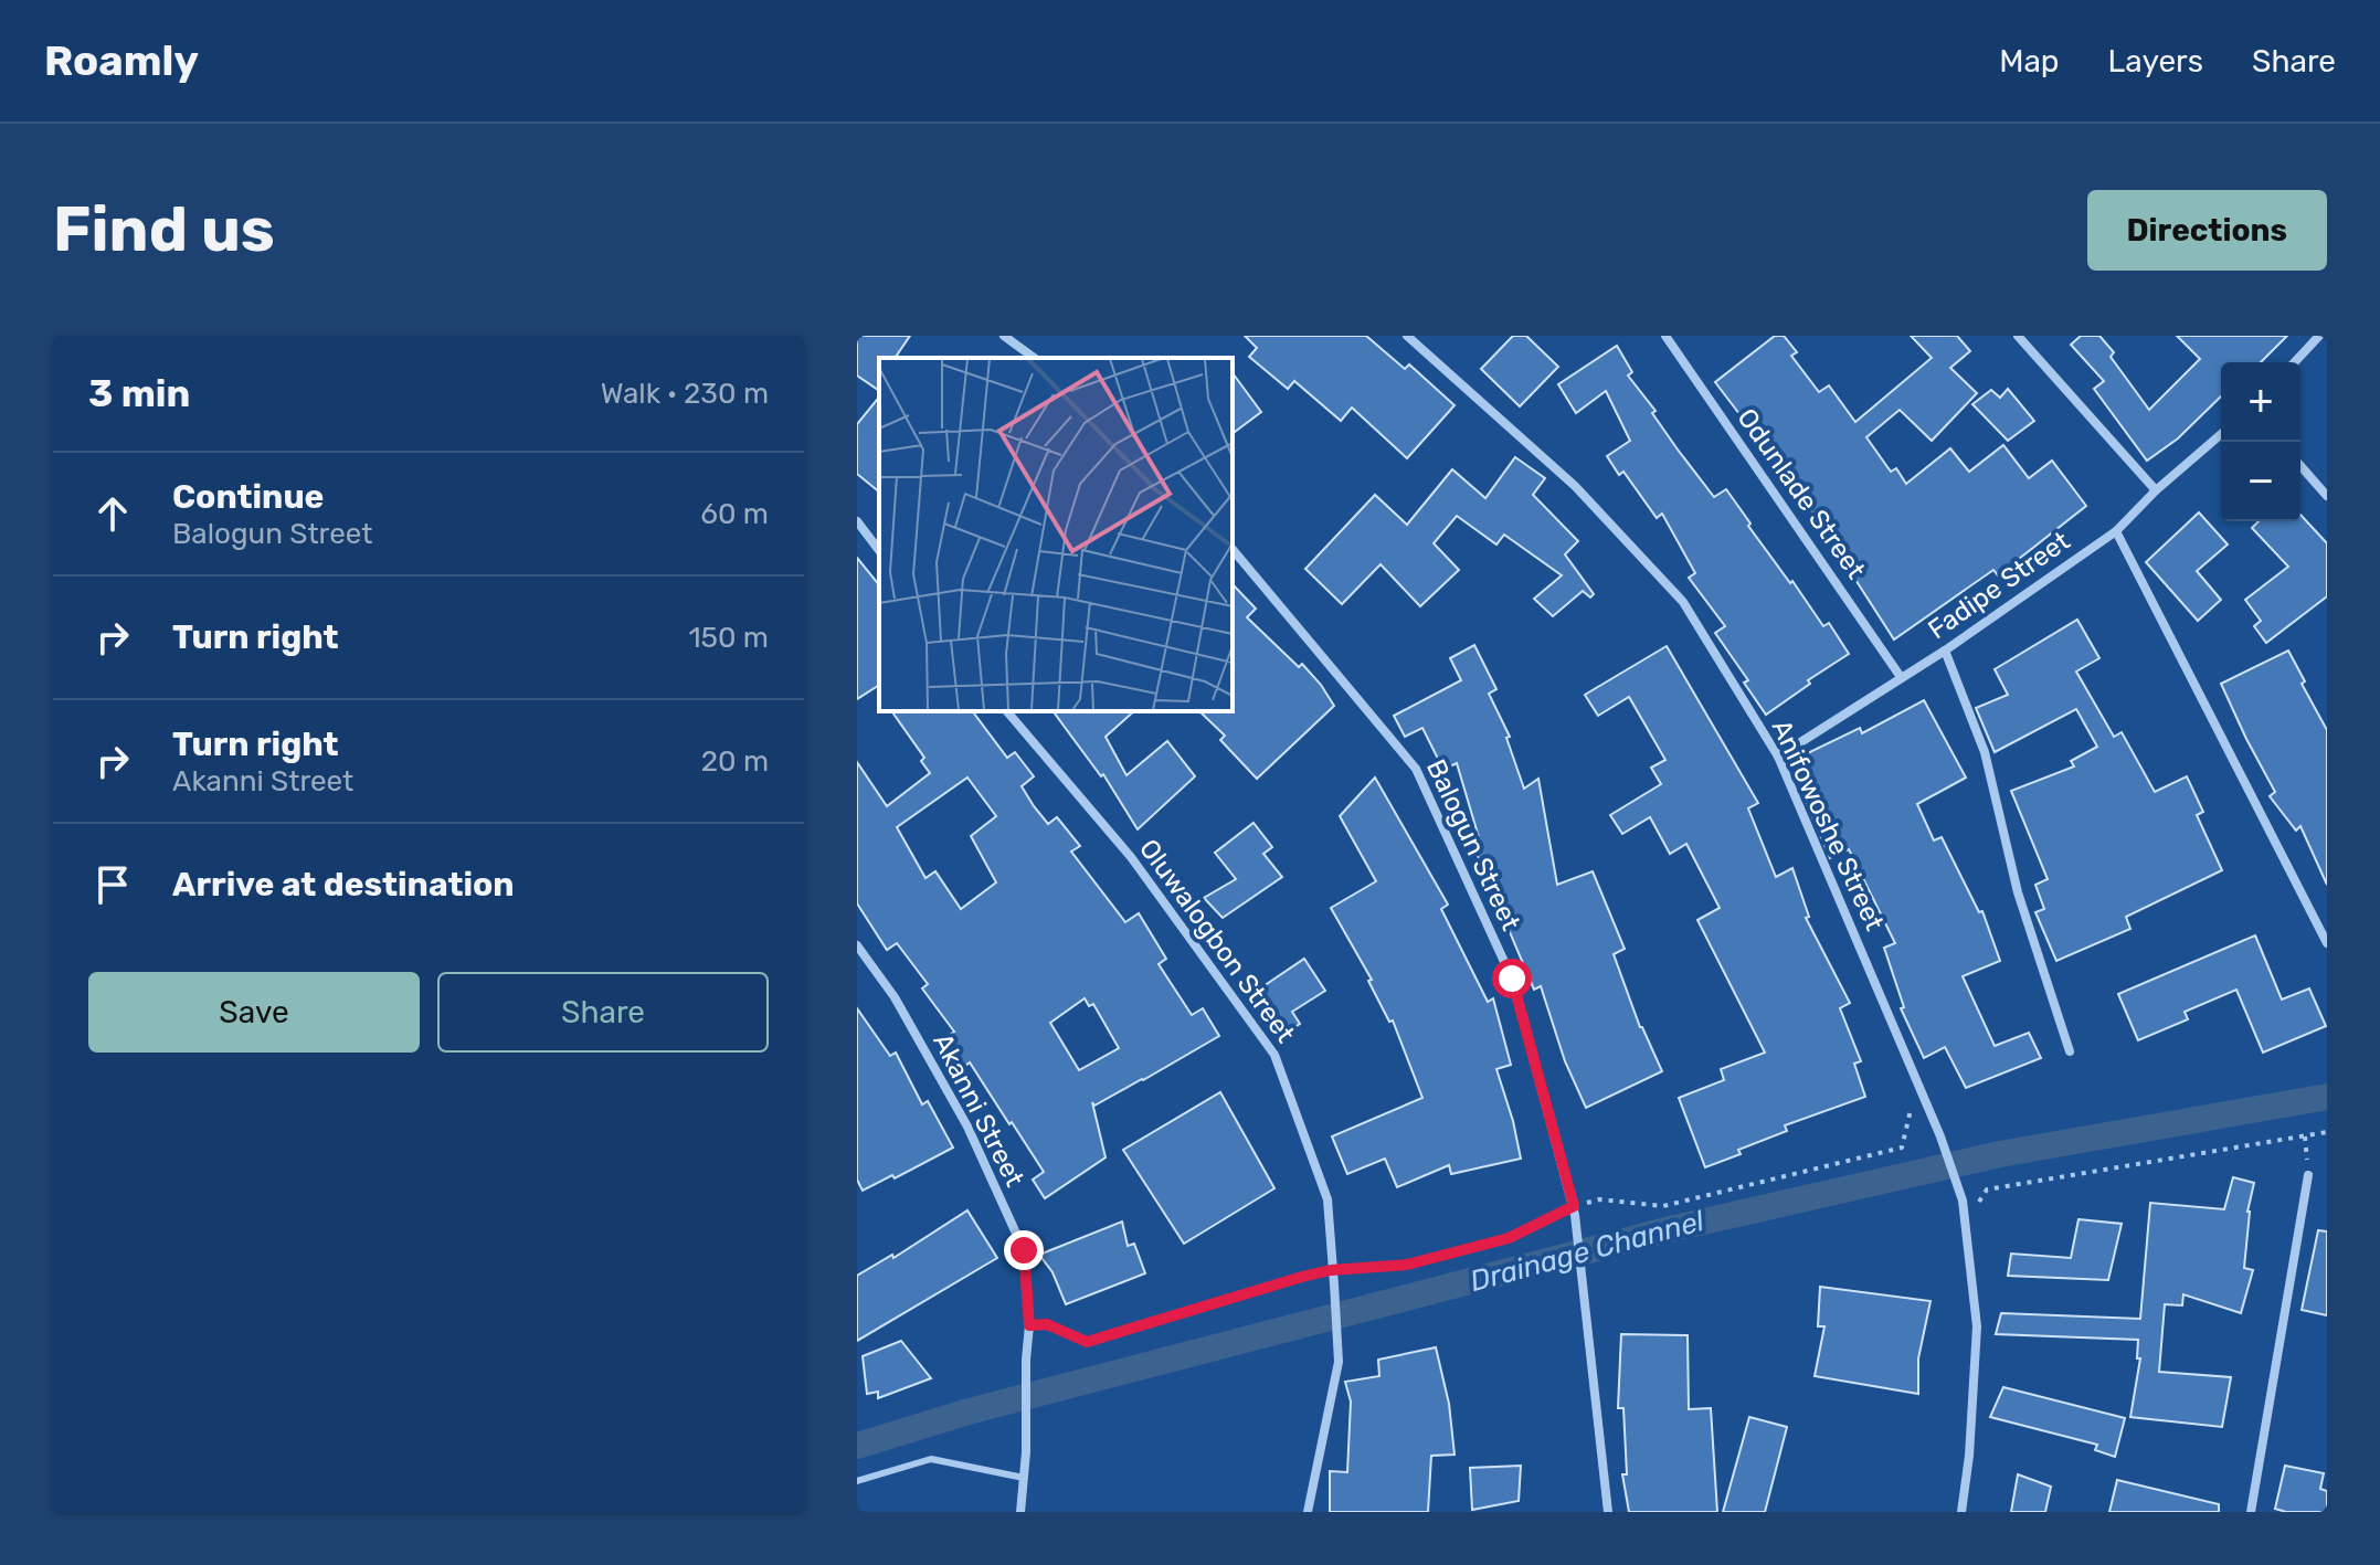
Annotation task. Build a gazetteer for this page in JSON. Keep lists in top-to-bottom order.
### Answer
{
  "streets": {
    "street": [
      "Odunlade Street",
      "Fadipe Street",
      "Anifowoshe Street",
      "Balogun Street",
      "Oluwalogbon Street",
      "Akanni Street"
    ]
  },
  "crossings": [
    ["Odunlade Street", "Fadipe Street"],
    ["Fadipe Street", "Anifowoshe Street"]
  ],
  "water": ["Drainage Channel"],
  "page": {
    "header": "Roamly",
    "nav": ["Map", "Layers", "Share"],
    "buttons": [
      "Directions",
      ["Save", "Share"]
    ],
    "title": "Find us",
    "heading": ["3 min", "Walk · 230 m"],
    "map_buttons": ["+", "−"],
    "list": [
      ["Continue", "Balogun Street", "60 m"],
      ["Turn right", "150 m"],
      ["Turn right", "Akanni Street", "20 m"],
      "Arrive at destination"
    ]
  }
}
